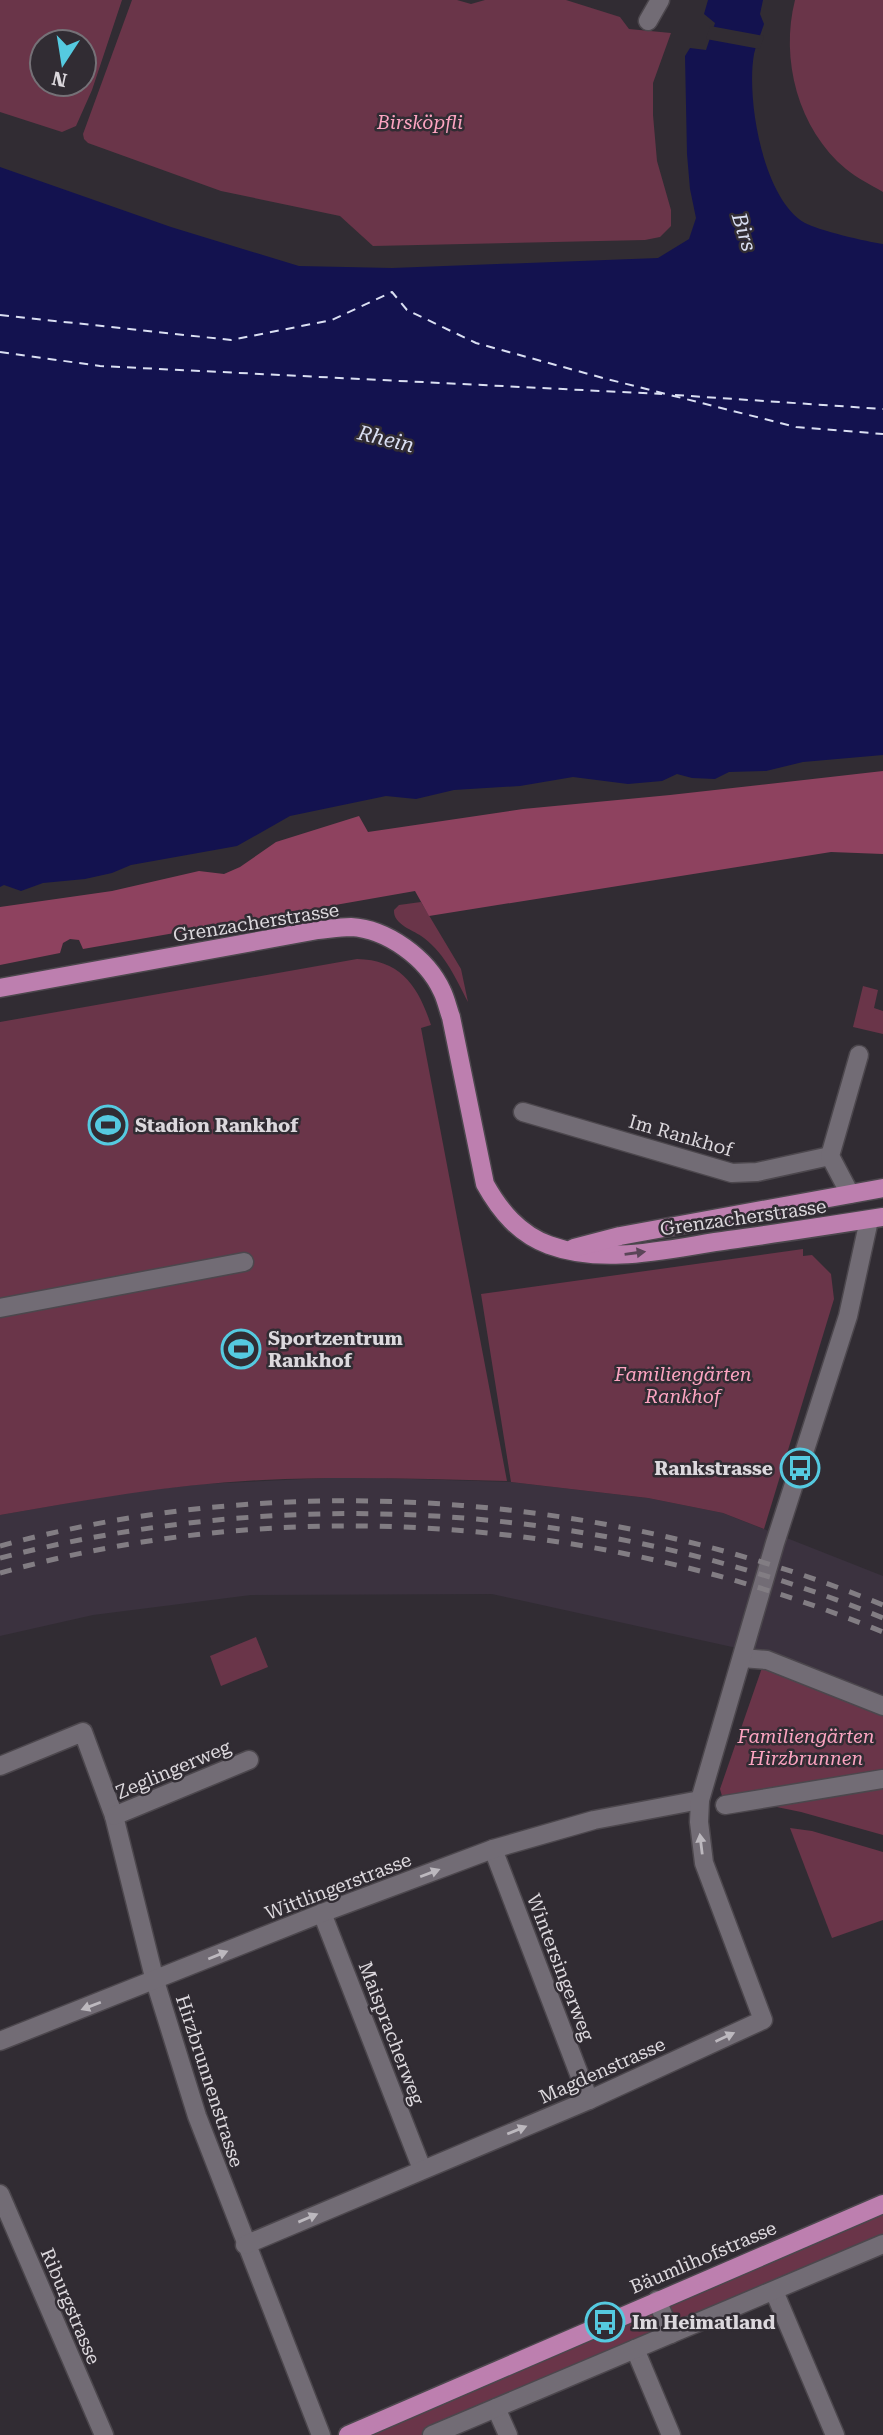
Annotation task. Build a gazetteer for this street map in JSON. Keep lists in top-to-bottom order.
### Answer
{
  "streets": {
    "main road": ["Grenzacherstrasse", "Bäumlihofstrasse"],
    "street": [
      "Im Rankhof",
      "Zeglingerweg",
      "Wittlingerstrasse",
      "Wintersingerweg",
      "Maispracherweg",
      "Magdenstrasse",
      "Hirzbrunnenstrasse",
      "Riburgstrasse"
    ]
  },
  "crossings": [
    ["Zeglingerweg", "Hirzbrunnenstrasse"],
    ["Wittlingerstrasse", "Wintersingerweg"],
    ["Wittlingerstrasse", "Maispracherweg"],
    ["Wittlingerstrasse", "Magdenstrasse"],
    ["Wittlingerstrasse", "Hirzbrunnenstrasse"],
    ["Wintersingerweg", "Magdenstrasse"],
    ["Maispracherweg", "Magdenstrasse"],
    ["Magdenstrasse", "Hirzbrunnenstrasse"]
  ],
  "one_way": ["Magdenstrasse"],
  "water": ["Birs", "Rhein"],
  "parks": ["Birsköpfli", "Familiengärten Rankhof", "Familiengärten Hirzbrunnen"],
  "places": {
    "sports": ["Stadion Rankhof", "Sportzentrum Rankhof"],
    "bus stop": ["Rankstrasse", "Im Heimatland"]
  },
  "north": "bottom"
}
